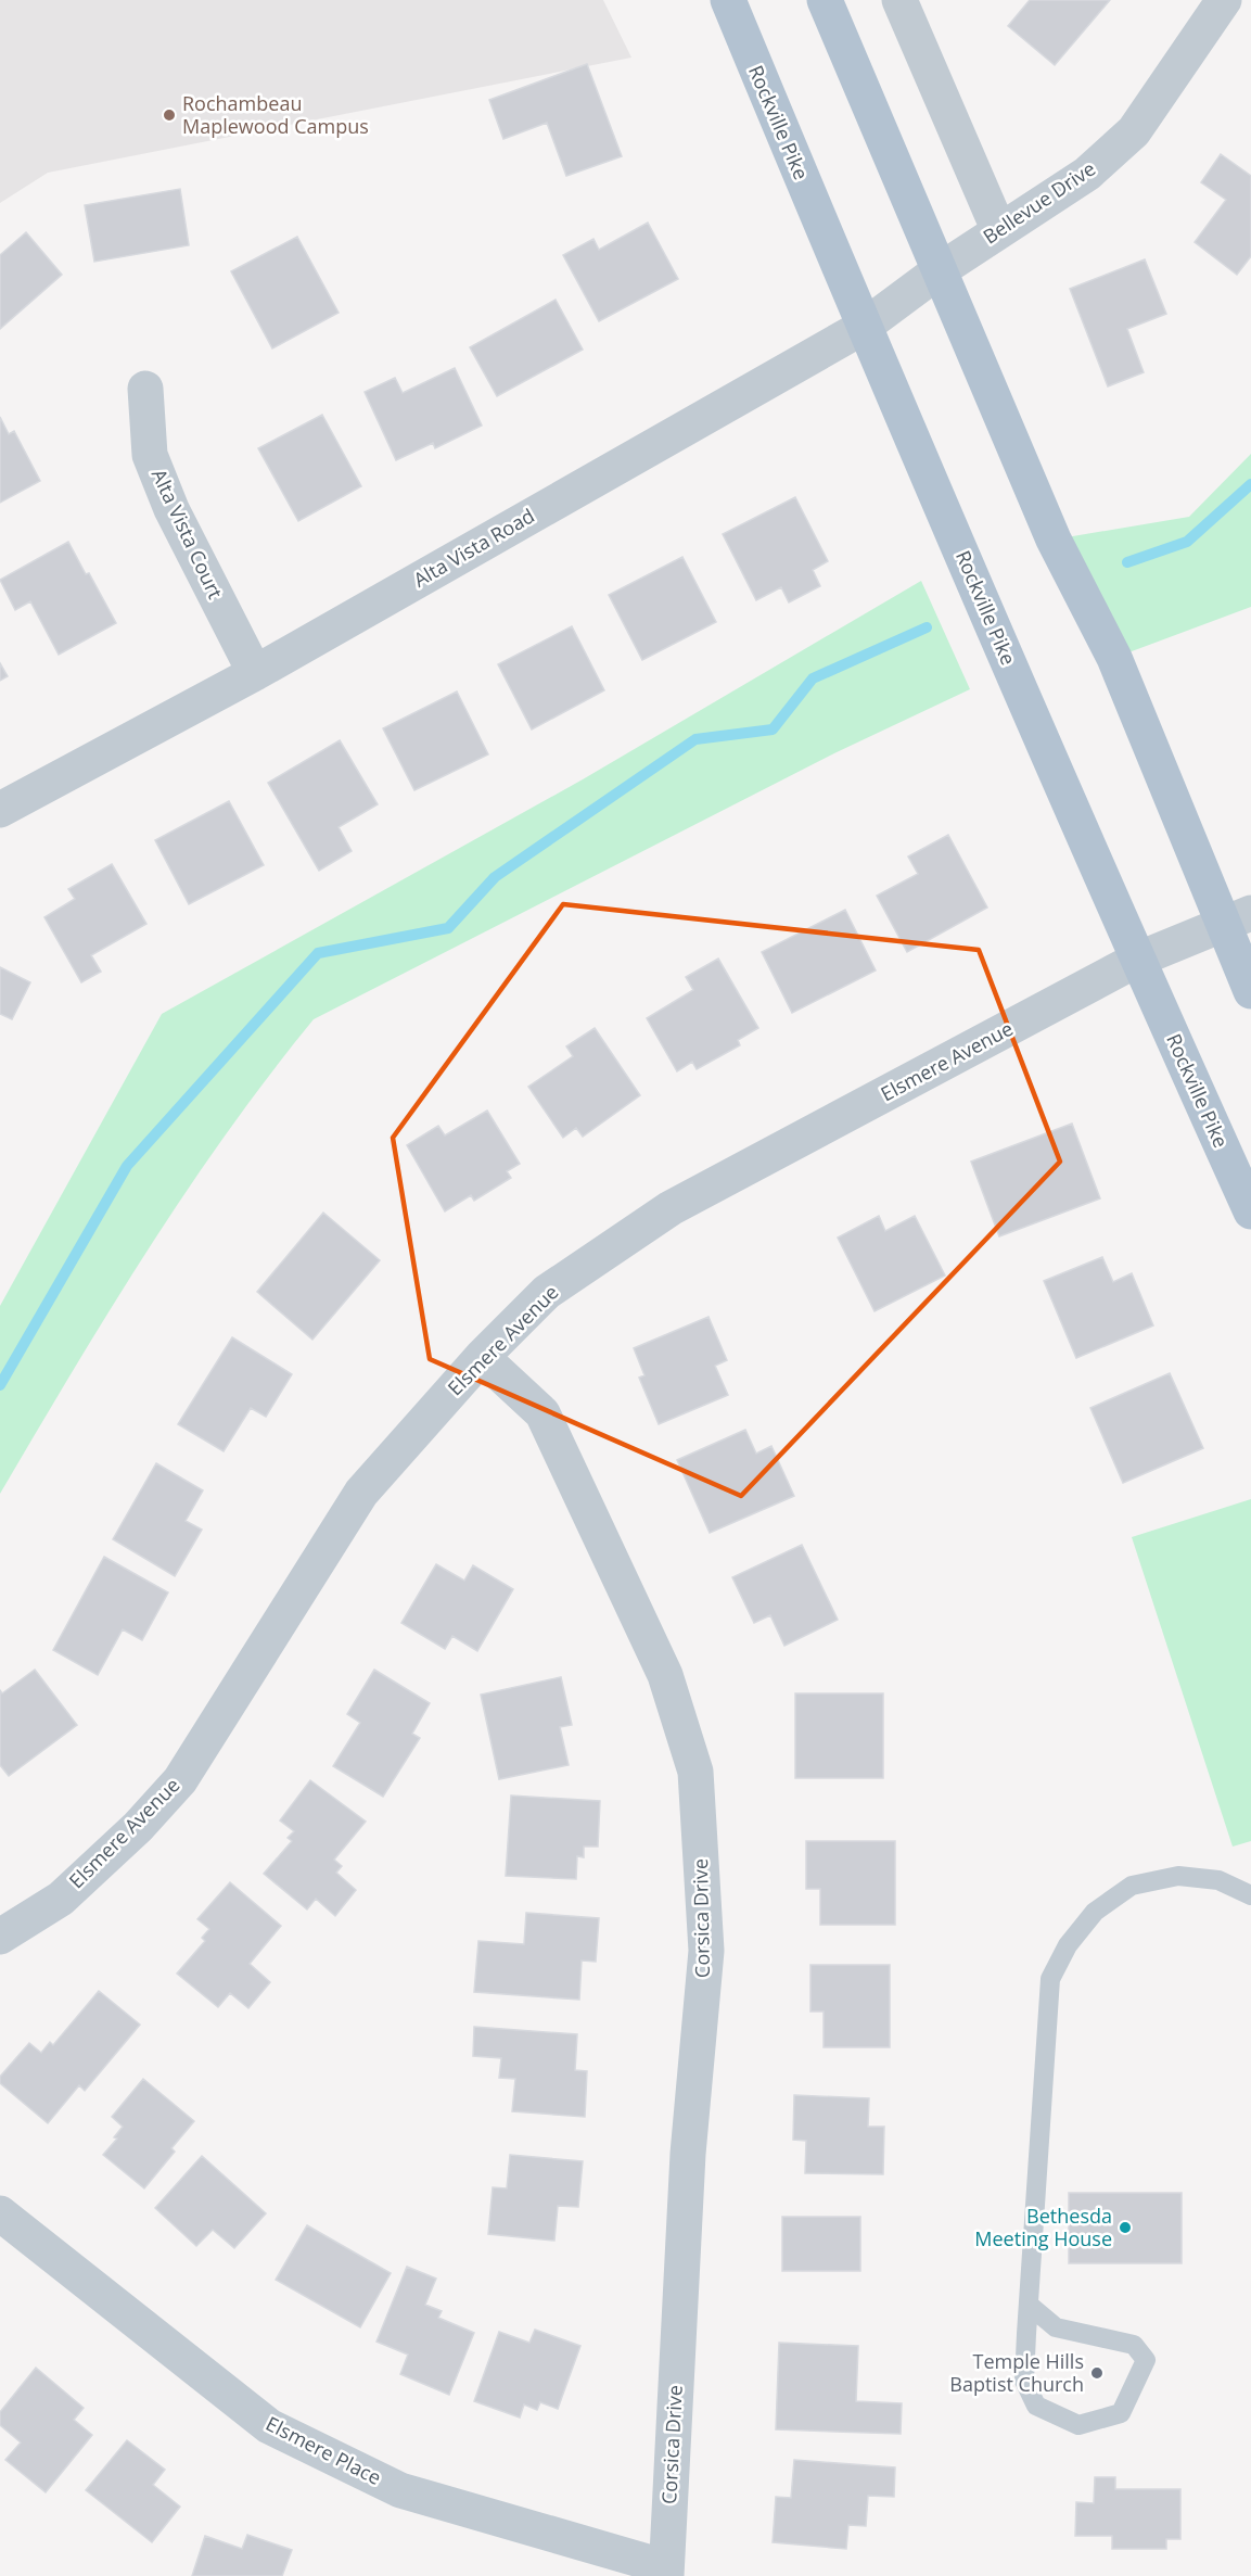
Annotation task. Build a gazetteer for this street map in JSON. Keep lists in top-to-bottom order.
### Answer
{
  "streets": {
    "main road": ["Rockville Pike"],
    "street": [
      "Bellevue Drive",
      "Alta Vista Court",
      "Alta Vista Road",
      "Elsmere Avenue",
      "Corsica Drive",
      "Elsmere Place"
    ]
  },
  "crossings": [
    ["Rockville Pike", "Alta Vista Road"],
    ["Rockville Pike", "Elsmere Avenue"],
    ["Bellevue Drive", "Alta Vista Road"],
    ["Alta Vista Court", "Alta Vista Road"],
    ["Elsmere Avenue", "Corsica Drive"],
    ["Corsica Drive", "Elsmere Place"]
  ],
  "places": ["Rochambeau Maplewood Campus", "Bethesda Meeting House", "Temple Hills Baptist Church"]
}
